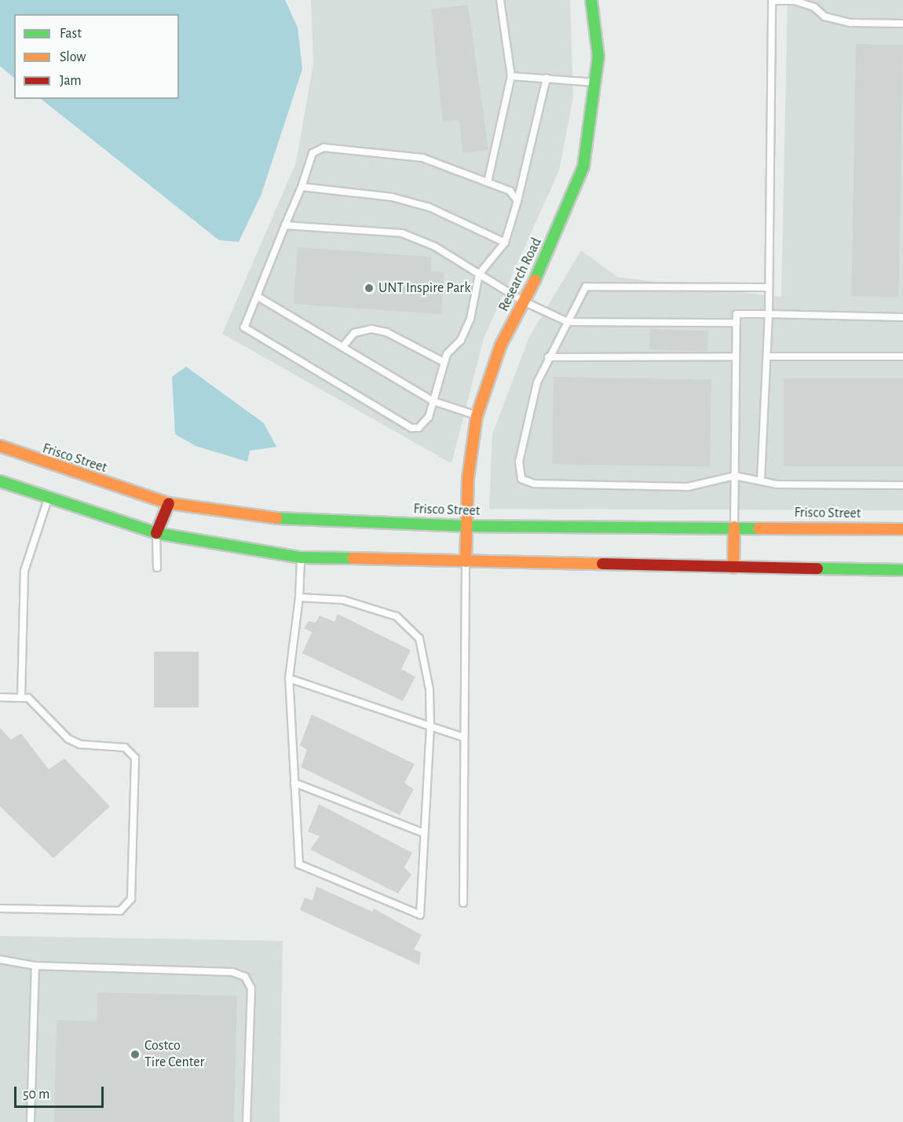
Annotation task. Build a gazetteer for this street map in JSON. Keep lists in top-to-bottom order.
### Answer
{
  "streets": {
    "street": ["Research Road", "Frisco Street"]
  },
  "crossings": [
    ["Research Road", "Frisco Street"]
  ],
  "places": ["UNT Inspire Park", "Costco Tire Center"],
  "legend": ["Fast", "Slow", "Jam"],
  "scale_bar": "50 m"
}
